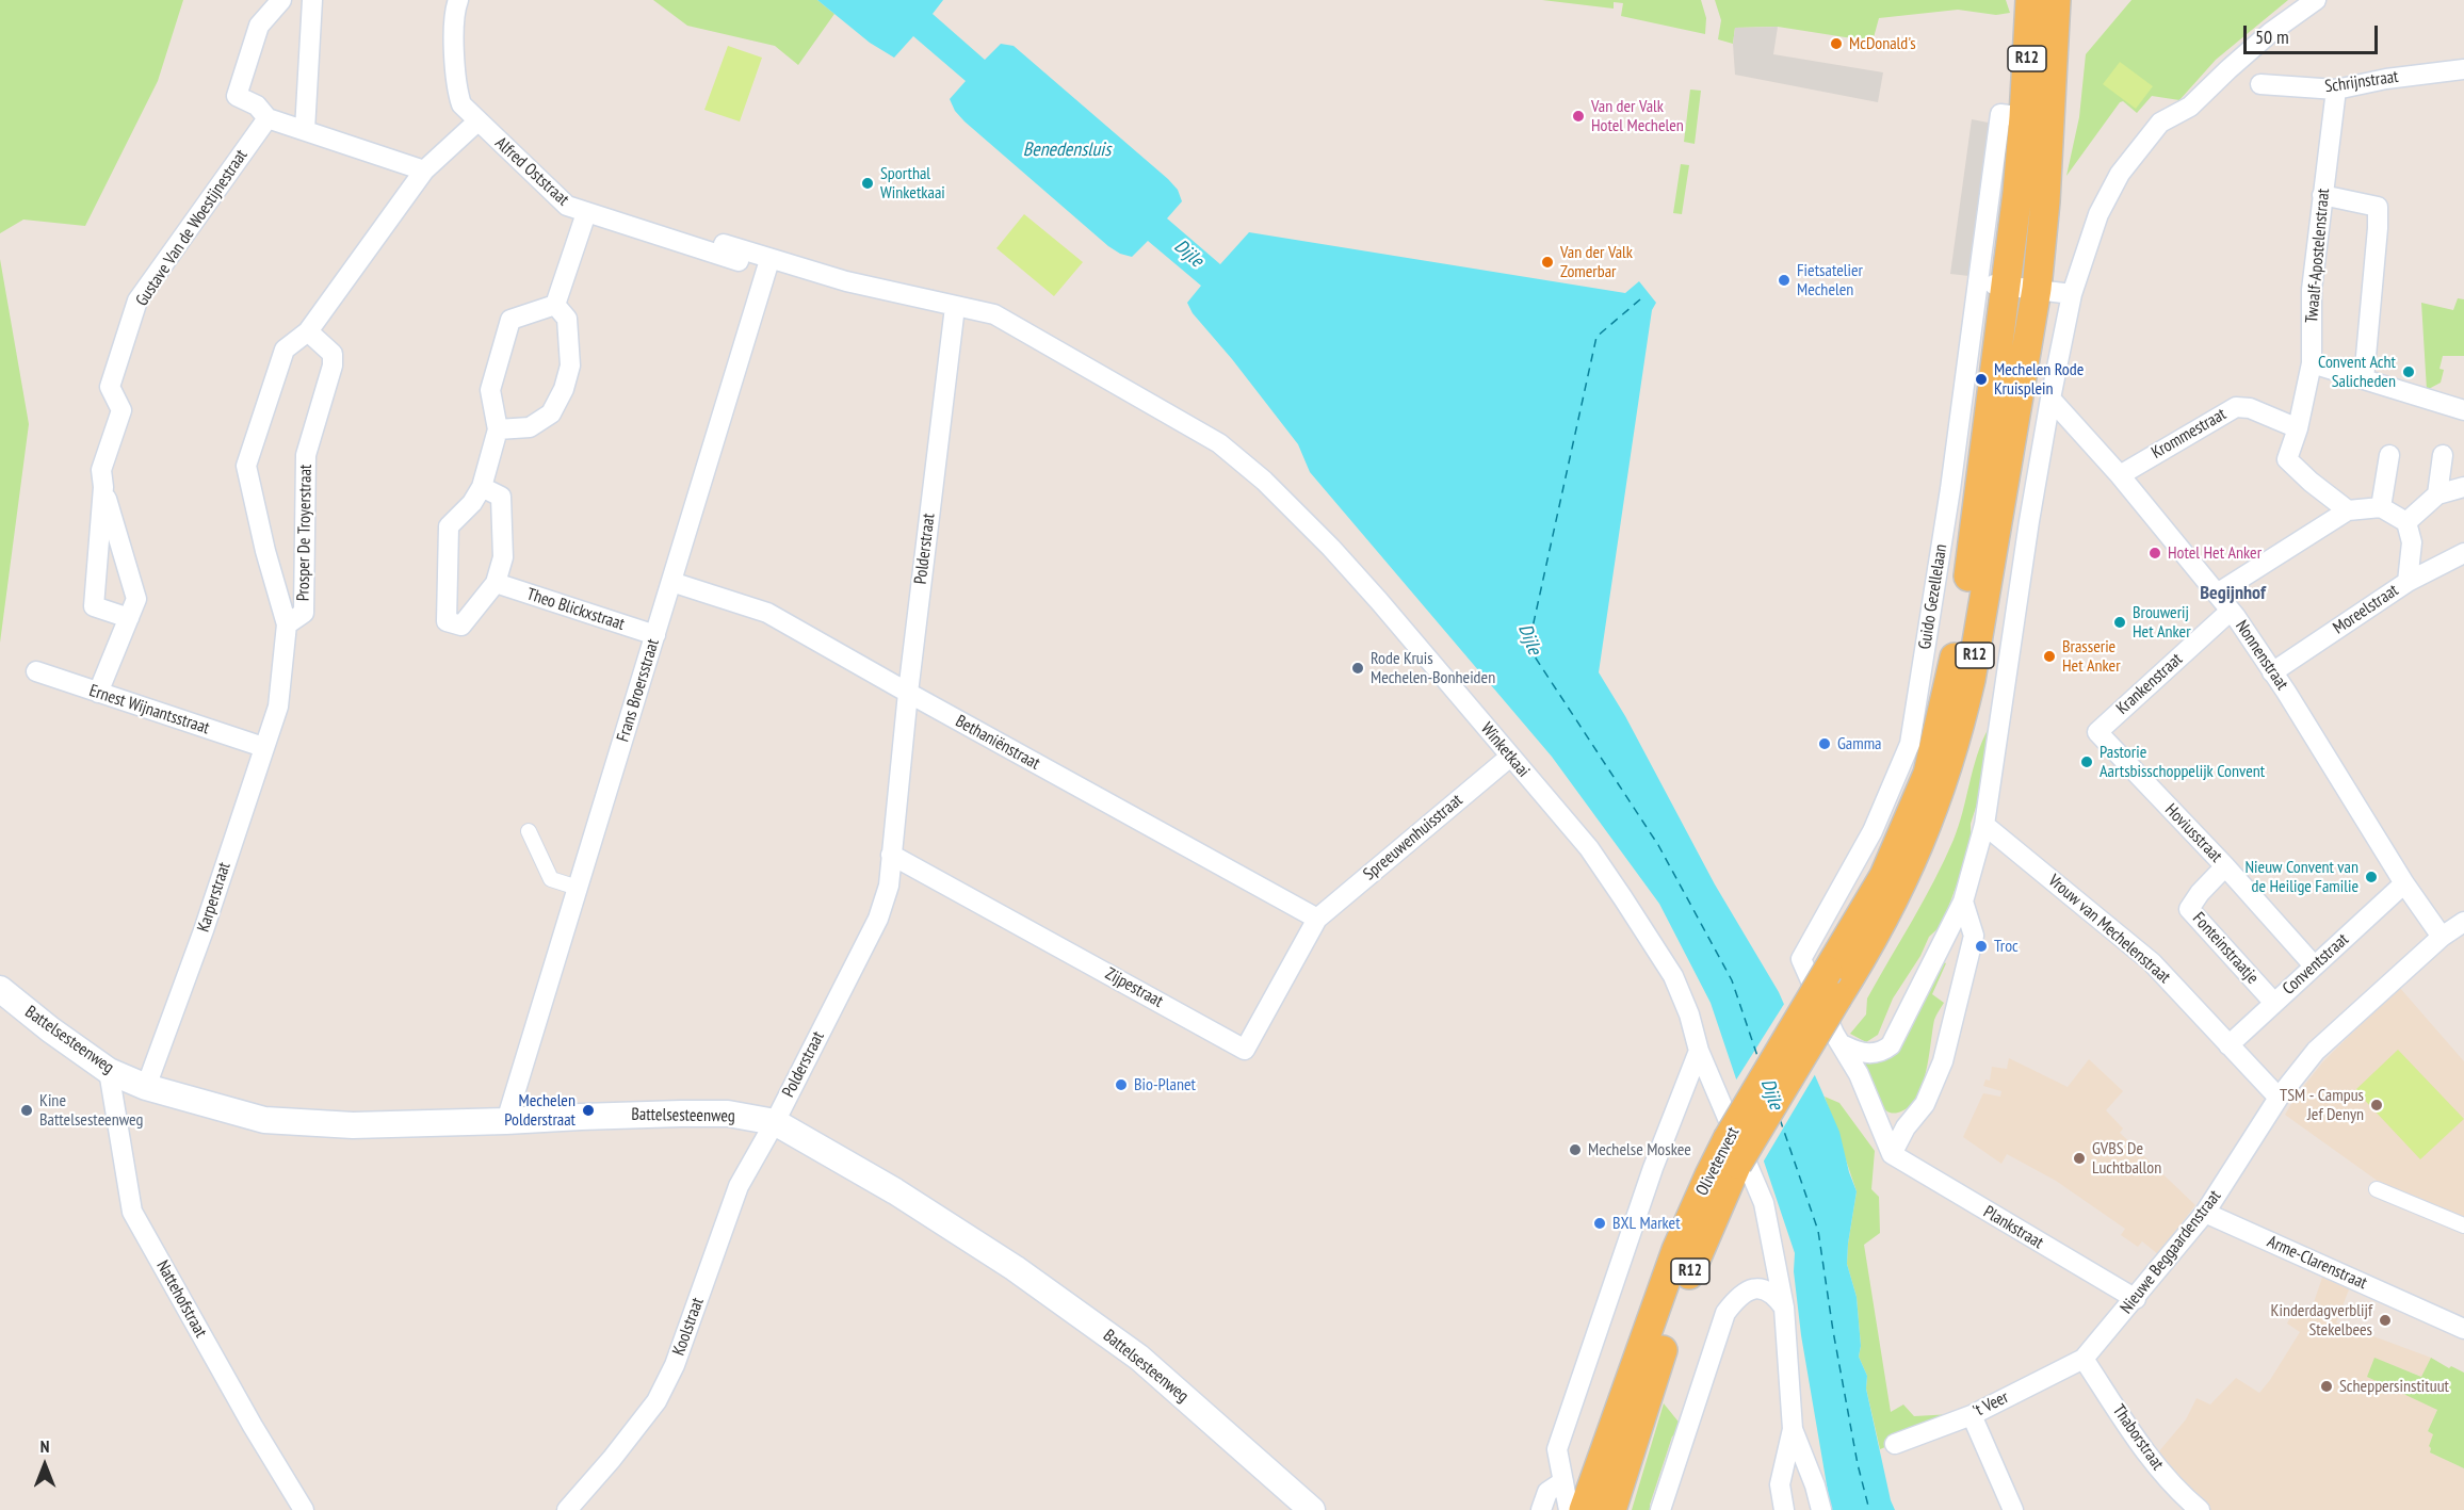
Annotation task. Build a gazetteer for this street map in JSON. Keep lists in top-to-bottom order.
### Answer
{
  "streets": {
    "main road": [
      "R12",
      "Guido Gezellelaan",
      "Battelsesteenweg",
      "Olivetenvest"
    ],
    "street": [
      "Schrijnstraat",
      "Alfred Oststraat",
      "Gustave Van de Woestijnestraat",
      "Twaalf-Apostelenstraat",
      "Krommestraat",
      "Prosper De Troyerstraat",
      "Polderstraat",
      "Theo Blickxstraat",
      "Moreelstraat",
      "Nonnenstraat",
      "Krankenstraat",
      "Frans Broersstraat",
      "Ernest Wijnantsstraat",
      "Bethaniënstraat",
      "Winketkaai",
      "Hoviusstraat",
      "Spreeuwenhuisstraat",
      "Karperstraat",
      "Vrouw van Mechelenstraat",
      "Fonteinstraatje",
      "Conventstraat",
      "Zijpestraat",
      "Plankstraat",
      "Nieuwe Beggaardenstraat",
      "Arme-Clarenstraat",
      "Nattehofstraat",
      "Koolstraat",
      "'t Veer",
      "Thaborstraat"
    ]
  },
  "crossings": [
    ["Schrijnstraat", "Twaalf-Apostelenstraat"],
    ["Alfred Oststraat", "Prosper De Troyerstraat"],
    ["Gustave Van de Woestijnestraat", "Ernest Wijnantsstraat"],
    ["Twaalf-Apostelenstraat", "Krommestraat"],
    ["Krommestraat", "Nonnenstraat"],
    ["Prosper De Troyerstraat", "Karperstraat"],
    ["Polderstraat", "Bethaniënstraat"],
    ["Polderstraat", "Winketkaai"],
    ["Polderstraat", "Zijpestraat"],
    ["Polderstraat", "Battelsesteenweg"],
    ["Polderstraat", "Koolstraat"],
    ["Guido Gezellelaan", "Olivetenvest"],
    ["Guido Gezellelaan", "Plankstraat"],
    ["Theo Blickxstraat", "Frans Broersstraat"],
    ["Moreelstraat", "Nonnenstraat"],
    ["Nonnenstraat", "Krankenstraat"],
    ["Nonnenstraat", "Conventstraat"],
    ["Nonnenstraat", "Nieuwe Beggaardenstraat"],
    ["Krankenstraat", "Hoviusstraat"],
    ["Frans Broersstraat", "Bethaniënstraat"],
    ["Frans Broersstraat", "Battelsesteenweg"],
    ["Ernest Wijnantsstraat", "Karperstraat"],
    ["Bethaniënstraat", "Spreeuwenhuisstraat"],
    ["Bethaniënstraat", "Zijpestraat"],
    ["Winketkaai", "Spreeuwenhuisstraat"],
    ["Hoviusstraat", "Fonteinstraatje"],
    ["Hoviusstraat", "Conventstraat"],
    ["Spreeuwenhuisstraat", "Zijpestraat"],
    ["Karperstraat", "Battelsesteenweg"],
    ["Vrouw van Mechelenstraat", "Conventstraat"],
    ["Vrouw van Mechelenstraat", "Nieuwe Beggaardenstraat"],
    ["Fonteinstraatje", "Conventstraat"],
    ["Battelsesteenweg", "Nattehofstraat"],
    ["Battelsesteenweg", "Koolstraat"],
    ["Plankstraat", "Nieuwe Beggaardenstraat"],
    ["Nieuwe Beggaardenstraat", "Arme-Clarenstraat"],
    ["Nieuwe Beggaardenstraat", "'t Veer"],
    ["Nieuwe Beggaardenstraat", "Thaborstraat"],
    ["'t Veer", "Thaborstraat"]
  ],
  "districts": ["Begijnhof"],
  "water": ["Benedensluis", "Dijle"],
  "places": [
    "McDonald's",
    "Van der Valk Hotel Mechelen",
    "Sporthal Winketkaai",
    "Van der Valk Zomerbar",
    "Fietsatelier Mechelen",
    "Convent Acht Salicheden",
    "Mechelen Rode Kruisplein",
    "Hotel Het Anker",
    "Brouwerij Het Anker",
    "Brasserie Het Anker",
    "Rode Kruis Mechelen-Bonheiden",
    "Gamma",
    "Pastorie Aartsbisschoppelijk Convent",
    "Nieuw Convent van de Heilige Familie",
    "Troc",
    "Bio-Planet",
    "TSM - Campus Jef Denyn",
    "Kine Battelsesteenweg",
    "Mechelen Polderstraat",
    "Mechelse Moskee",
    "GVBS De Luchtballon",
    "BXL Market",
    "Kinderdagverblijf Stekelbees",
    "Scheppersinstituut"
  ],
  "scale_bar": "50 m",
  "north": "top"
}
